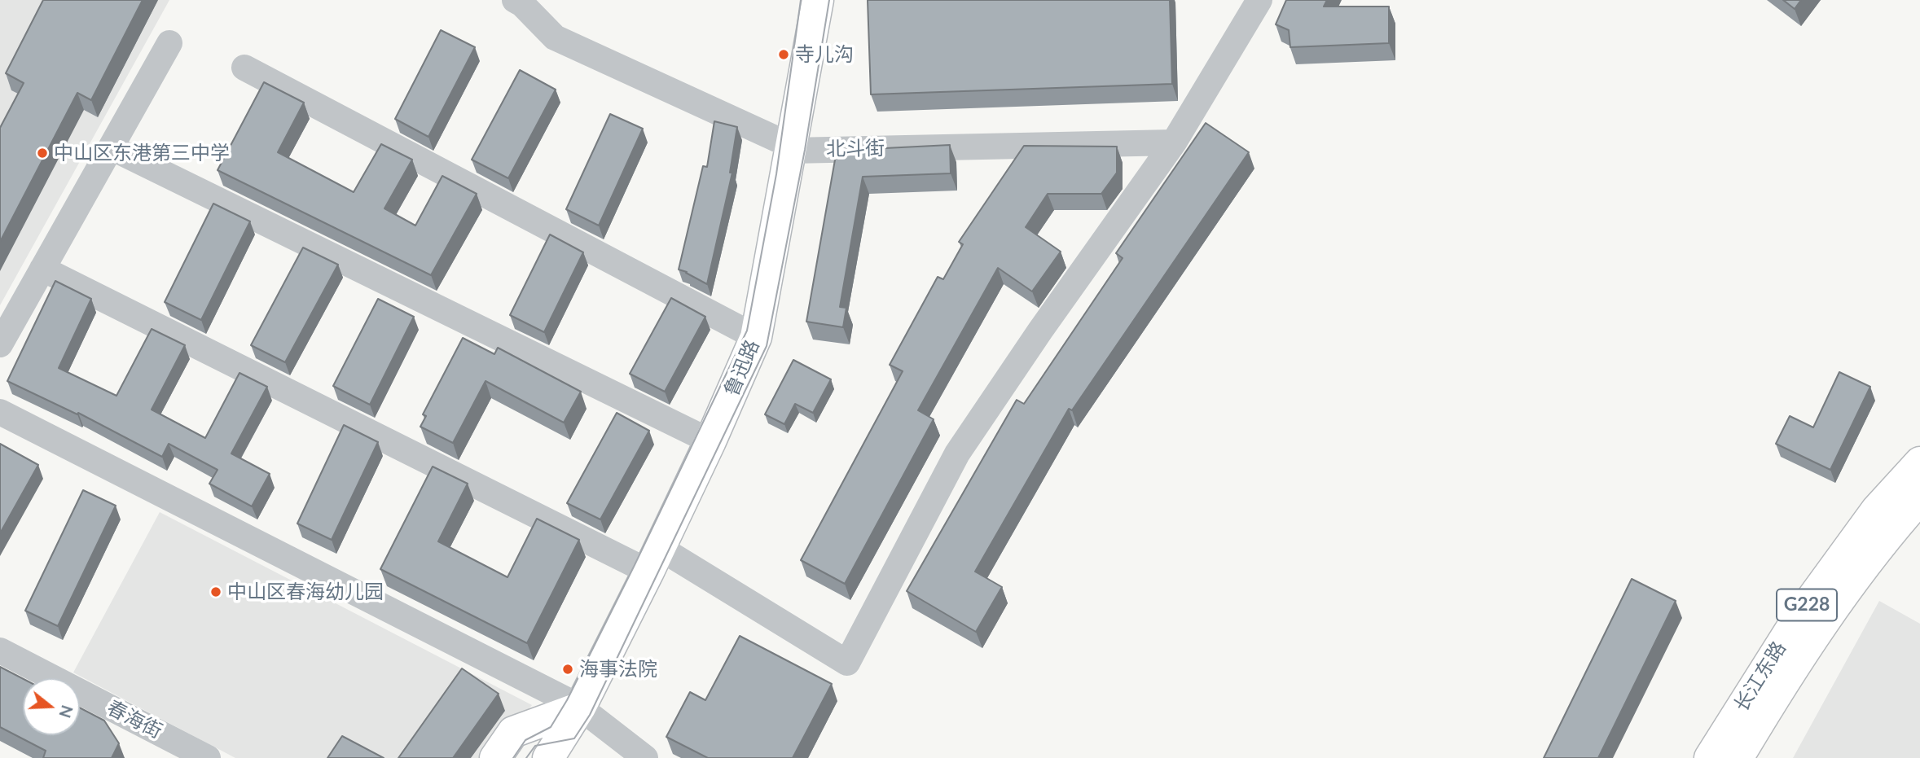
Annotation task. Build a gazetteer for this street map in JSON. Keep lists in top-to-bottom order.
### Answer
{
  "streets": {
    "main road": ["鲁迅路", "G228", "长江东路"],
    "street": ["北斗街", "春海街"]
  },
  "crossings": [
    ["北斗街", "鲁迅路"]
  ],
  "places": [
    "寺儿沟",
    "中山区东港第三中学",
    "中山区春海幼儿园",
    "海事法院"
  ],
  "north": "right"
}
